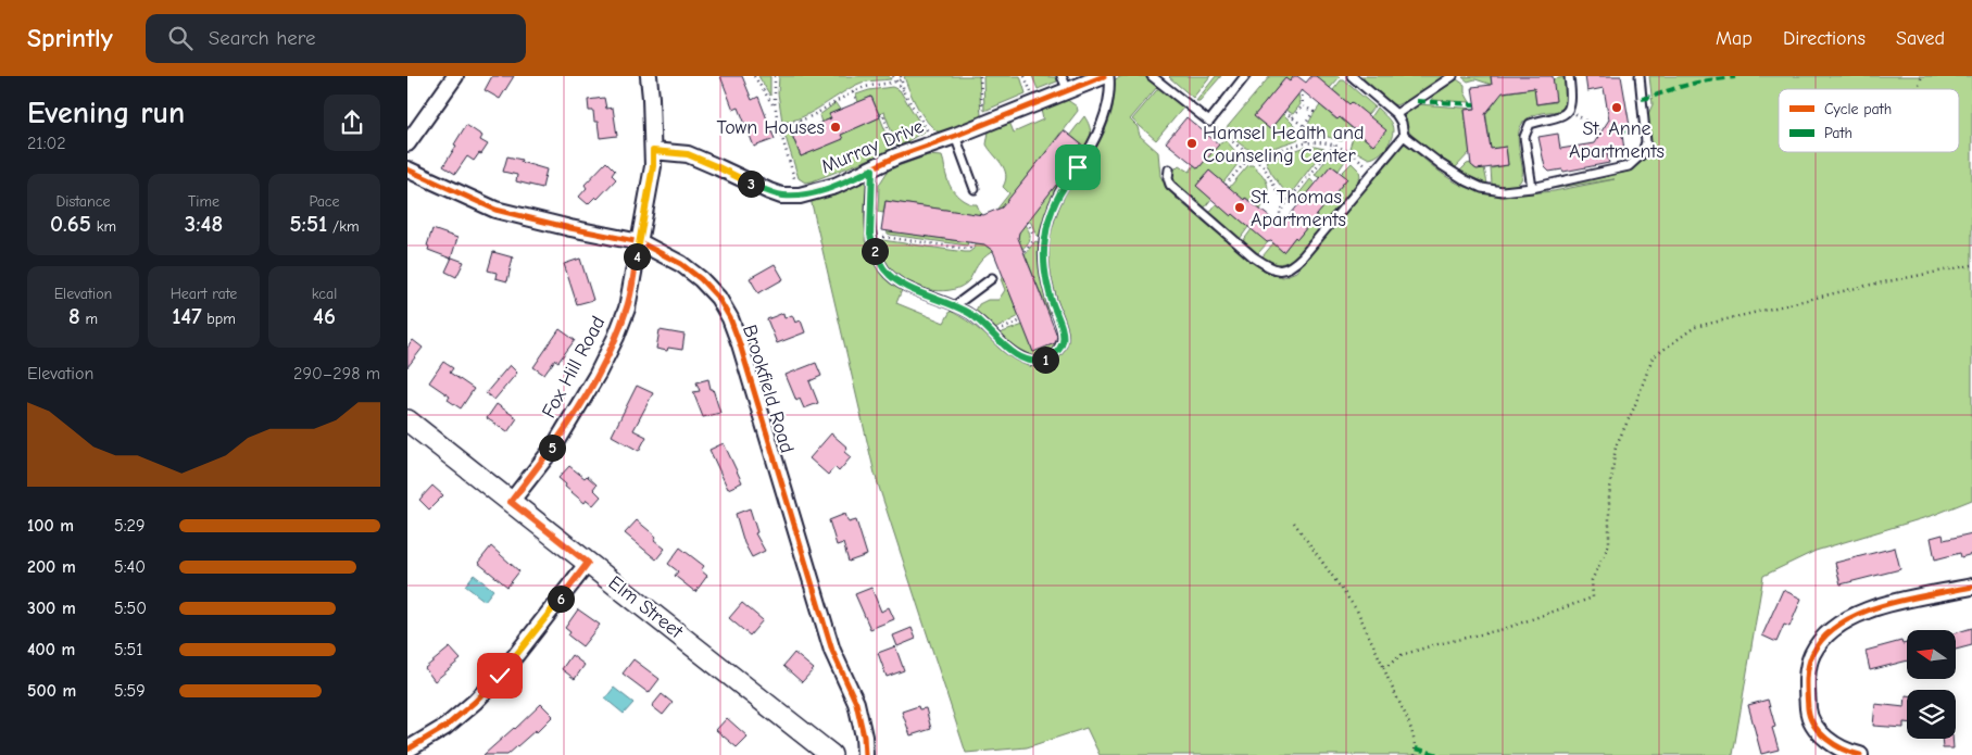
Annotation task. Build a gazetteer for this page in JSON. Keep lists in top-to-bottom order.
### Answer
{
  "streets": {
    "main road": ["Elm Street"],
    "street": ["Murray Drive", "Fox Hill Road", "Brookfield Road"]
  },
  "crossings": [
    ["Murray Drive", "Fox Hill Road"],
    ["Fox Hill Road", "Brookfield Road"],
    ["Fox Hill Road", "Elm Street"]
  ],
  "places": [
    "St. Anne Apartments",
    "Town Houses",
    "Hamsel Health and Counseling Center",
    "St. Thomas Apartments"
  ],
  "legend": ["Cycle path", "Path"],
  "north": "left",
  "page": {
    "header": "Sprintly",
    "search": "Search here",
    "nav": ["Map", "Directions", "Saved"],
    "heading": ["Evening run", "21:02"],
    "stats": [
      ["Distance", "0.65 km"],
      ["Time", "3:48"],
      ["Pace", "5:51 /km"],
      ["Elevation", "8 m"],
      ["Heart rate", "147 bpm"],
      ["kcal", "46"]
    ],
    "pins": [
      "3",
      "2",
      "4",
      "1",
      "5",
      "6"
    ],
    "chart": ["Elevation", "290–298 m"],
    "list": [
      {
        "name": "100 m",
        "note": "5:29"
      },
      {
        "name": "200 m",
        "note": "5:40"
      },
      {
        "name": "300 m",
        "note": "5:50"
      },
      {
        "name": "400 m",
        "note": "5:51"
      },
      {
        "name": "500 m",
        "note": "5:59"
      }
    ]
  }
}
